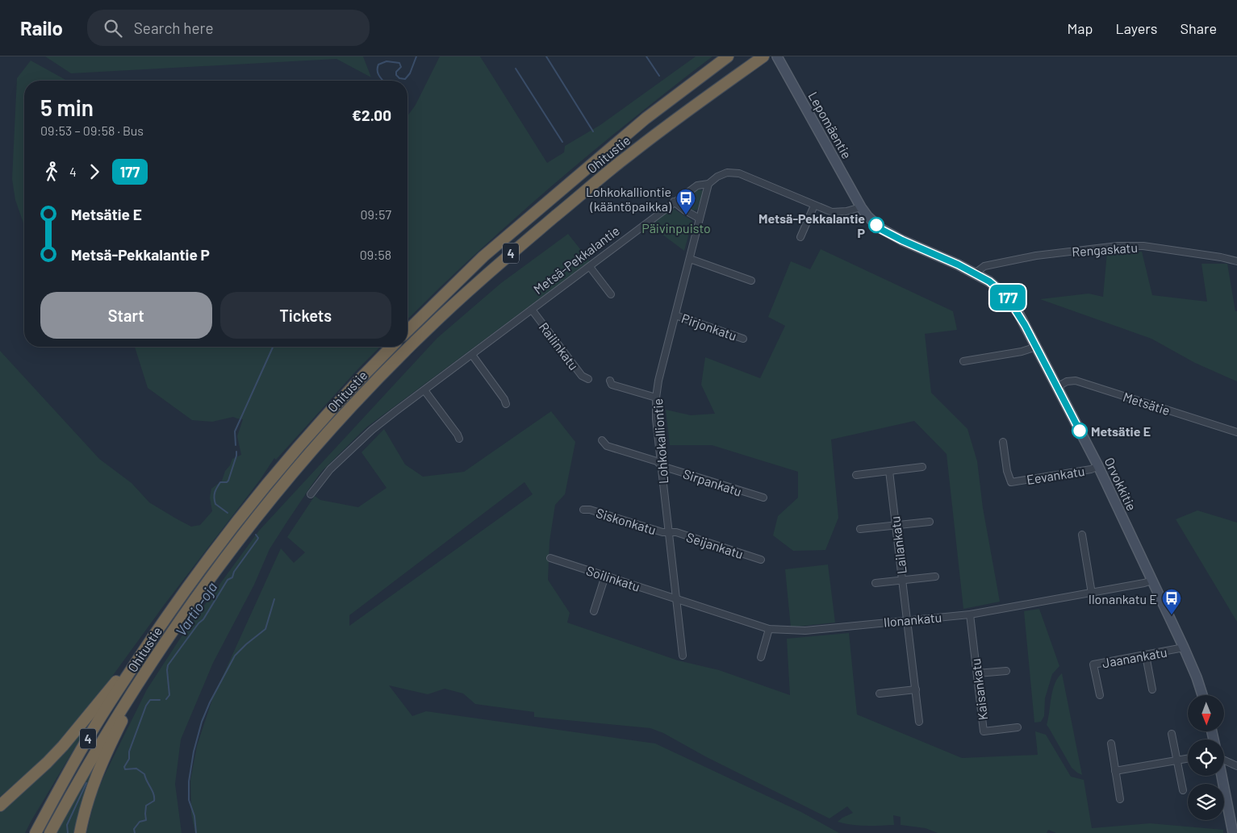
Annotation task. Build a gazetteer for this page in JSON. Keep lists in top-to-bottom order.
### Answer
{
  "streets": {
    "highway": ["Ohitustie", "4"],
    "street": [
      "Lepomäentie",
      "Rengaskatu",
      "Metsä-Pekkalantie",
      "Pirjonkatu",
      "Railinkatu",
      "Metsätie",
      "Lohkokalliontie",
      "Eevankatu",
      "Sirpankatu",
      "Orvokkitie",
      "Siskonkatu",
      "Seijankatu",
      "Lailankatu",
      "Soilinkatu",
      "Ilonankatu",
      "Jaanankatu",
      "Kaisankatu"
    ]
  },
  "crossings": [
    ["Lepomäentie", "Metsä-Pekkalantie"],
    ["Rengaskatu", "Orvokkitie"],
    ["Metsä-Pekkalantie", "Railinkatu"],
    ["Metsä-Pekkalantie", "Lohkokalliontie"],
    ["Pirjonkatu", "Lohkokalliontie"],
    ["Metsätie", "Orvokkitie"],
    ["Lohkokalliontie", "Sirpankatu"],
    ["Lohkokalliontie", "Siskonkatu"],
    ["Lohkokalliontie", "Seijankatu"],
    ["Lohkokalliontie", "Soilinkatu"],
    ["Lohkokalliontie", "Ilonankatu"],
    ["Eevankatu", "Orvokkitie"],
    ["Orvokkitie", "Ilonankatu"],
    ["Orvokkitie", "Jaanankatu"],
    ["Siskonkatu", "Seijankatu"],
    ["Lailankatu", "Ilonankatu"],
    ["Soilinkatu", "Ilonankatu"],
    ["Ilonankatu", "Kaisankatu"]
  ],
  "water": ["Vartio-oja"],
  "parks": ["Päivinpuisto"],
  "places": {
    "bus stop": ["Lohkokalliontie (kääntöpaikka)", "Ilonankatu E"],
    "other": ["Metsä-Pekkalantie P", "Metsätie E"]
  },
  "lines": ["bus line 177"],
  "north": "bottom",
  "page": {
    "header": "Railo",
    "search": "Search here",
    "nav": ["Map", "Layers", "Share"],
    "on_map": "177",
    "heading": ["5 min", "09:53 – 09:58 · Bus", "€2.00"],
    "legs": ["4", "177"],
    "list": [
      {
        "name": "Metsätie E",
        "value": "09:57"
      },
      {
        "name": "Metsä-Pekkalantie P",
        "value": "09:58"
      }
    ],
    "buttons": ["Start", "Tickets"]
  }
}
